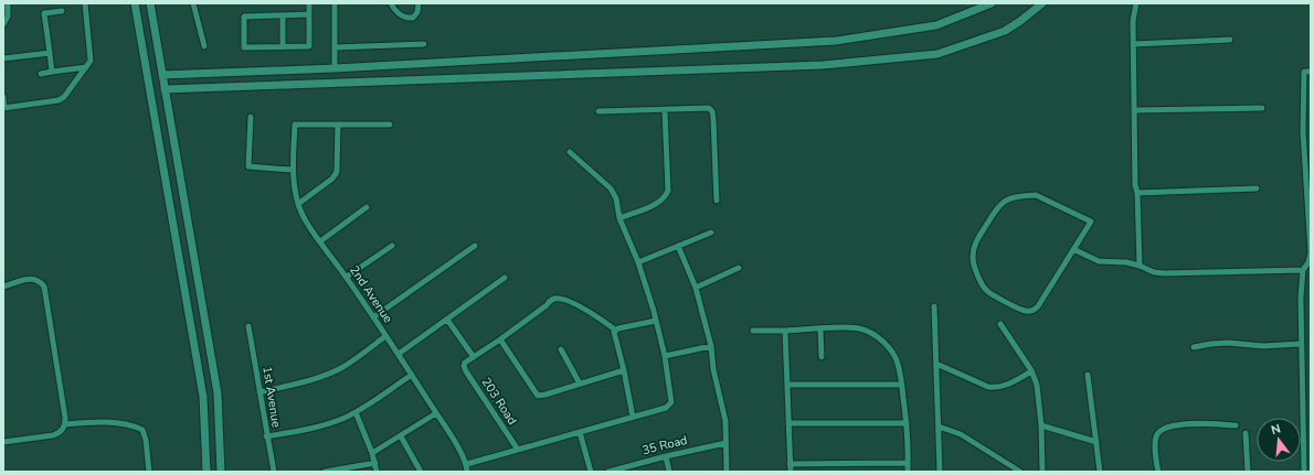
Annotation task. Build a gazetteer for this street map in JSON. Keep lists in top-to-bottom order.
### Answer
{
  "streets": {
    "street": [
      "2nd Avenue",
      "1st Avenue",
      "203 Road",
      "35 Road"
    ]
  },
  "north": "top"
}
